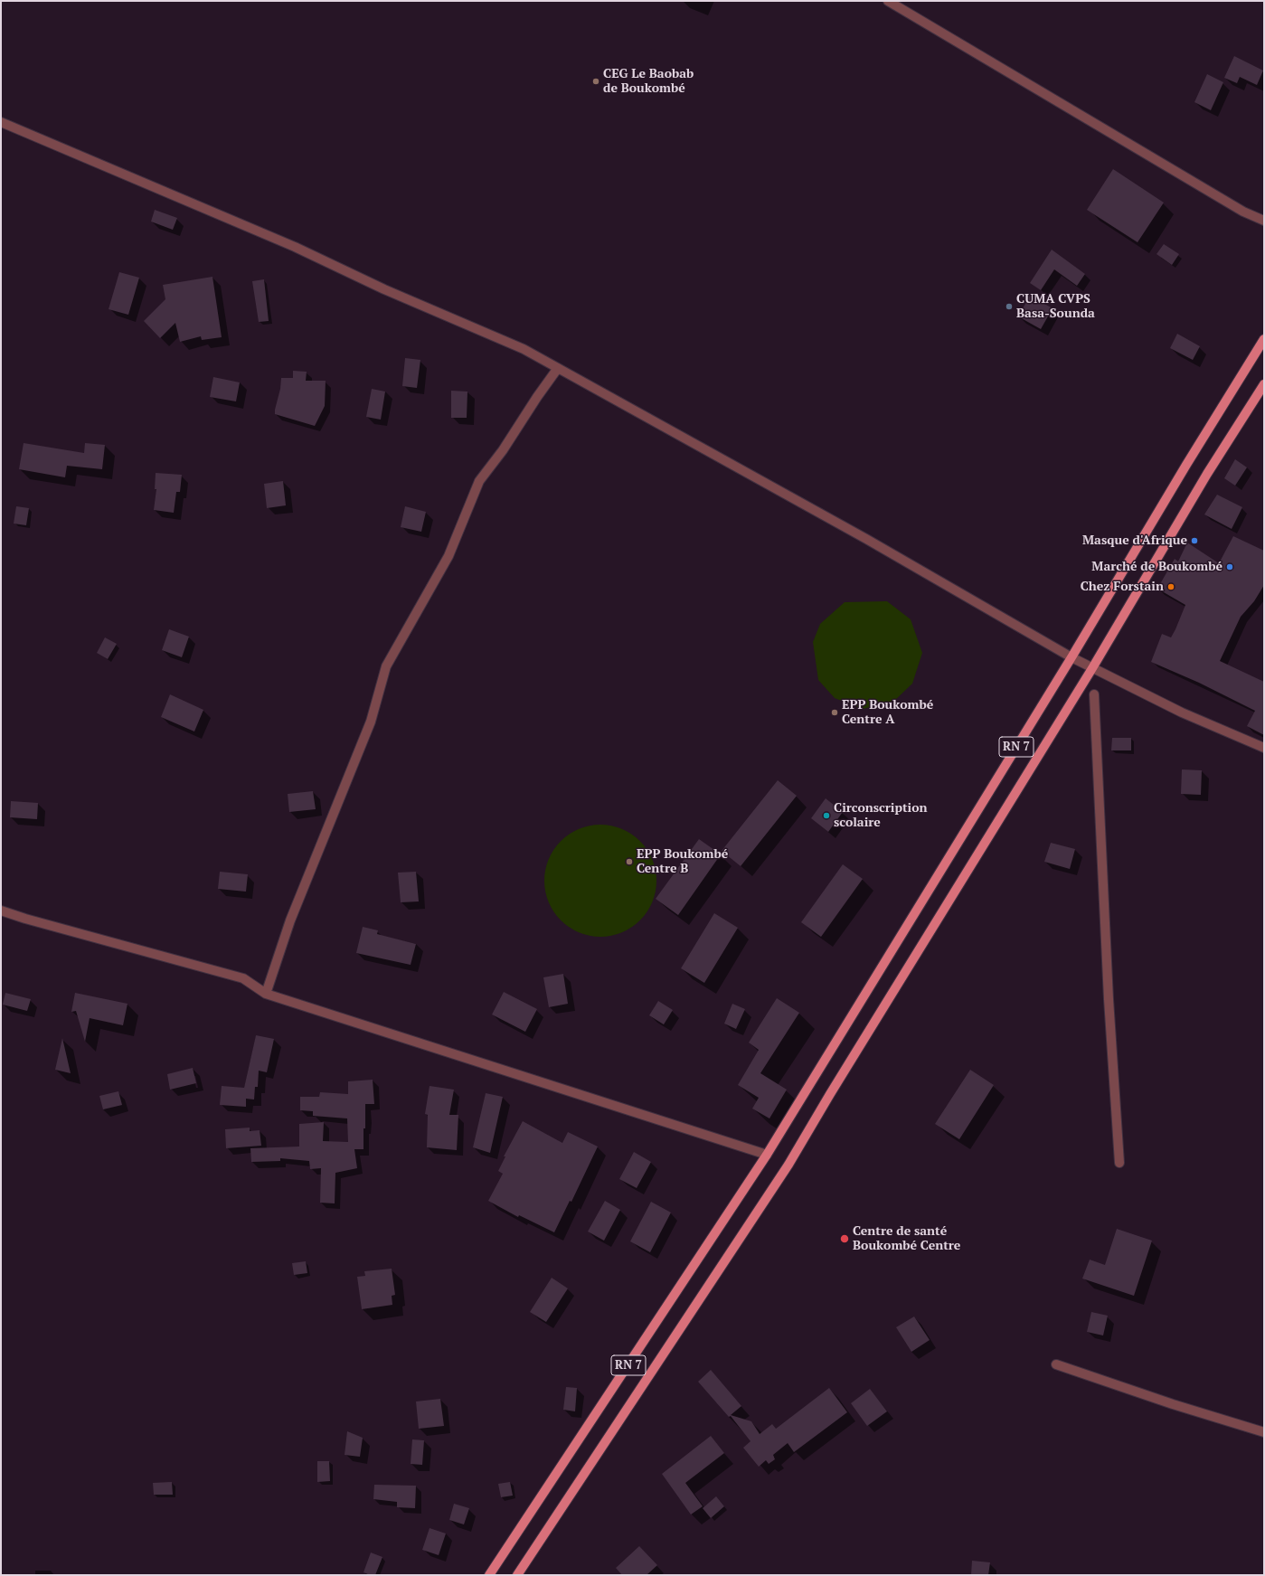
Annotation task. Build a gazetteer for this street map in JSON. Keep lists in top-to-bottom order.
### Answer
{
  "streets": {
    "main road": ["RN 7"]
  },
  "places": [
    "CEG Le Baobab de Boukombé",
    "CUMA CVPS Basa-Sounda",
    "Masque d'Afrique",
    "Marché de Boukombé",
    "Chez Forstain",
    "EPP Boukombé Centre A",
    "Circonscription scolaire",
    "EPP Boukombé Centre B",
    "Centre de santé Boukombé Centre"
  ]
}
